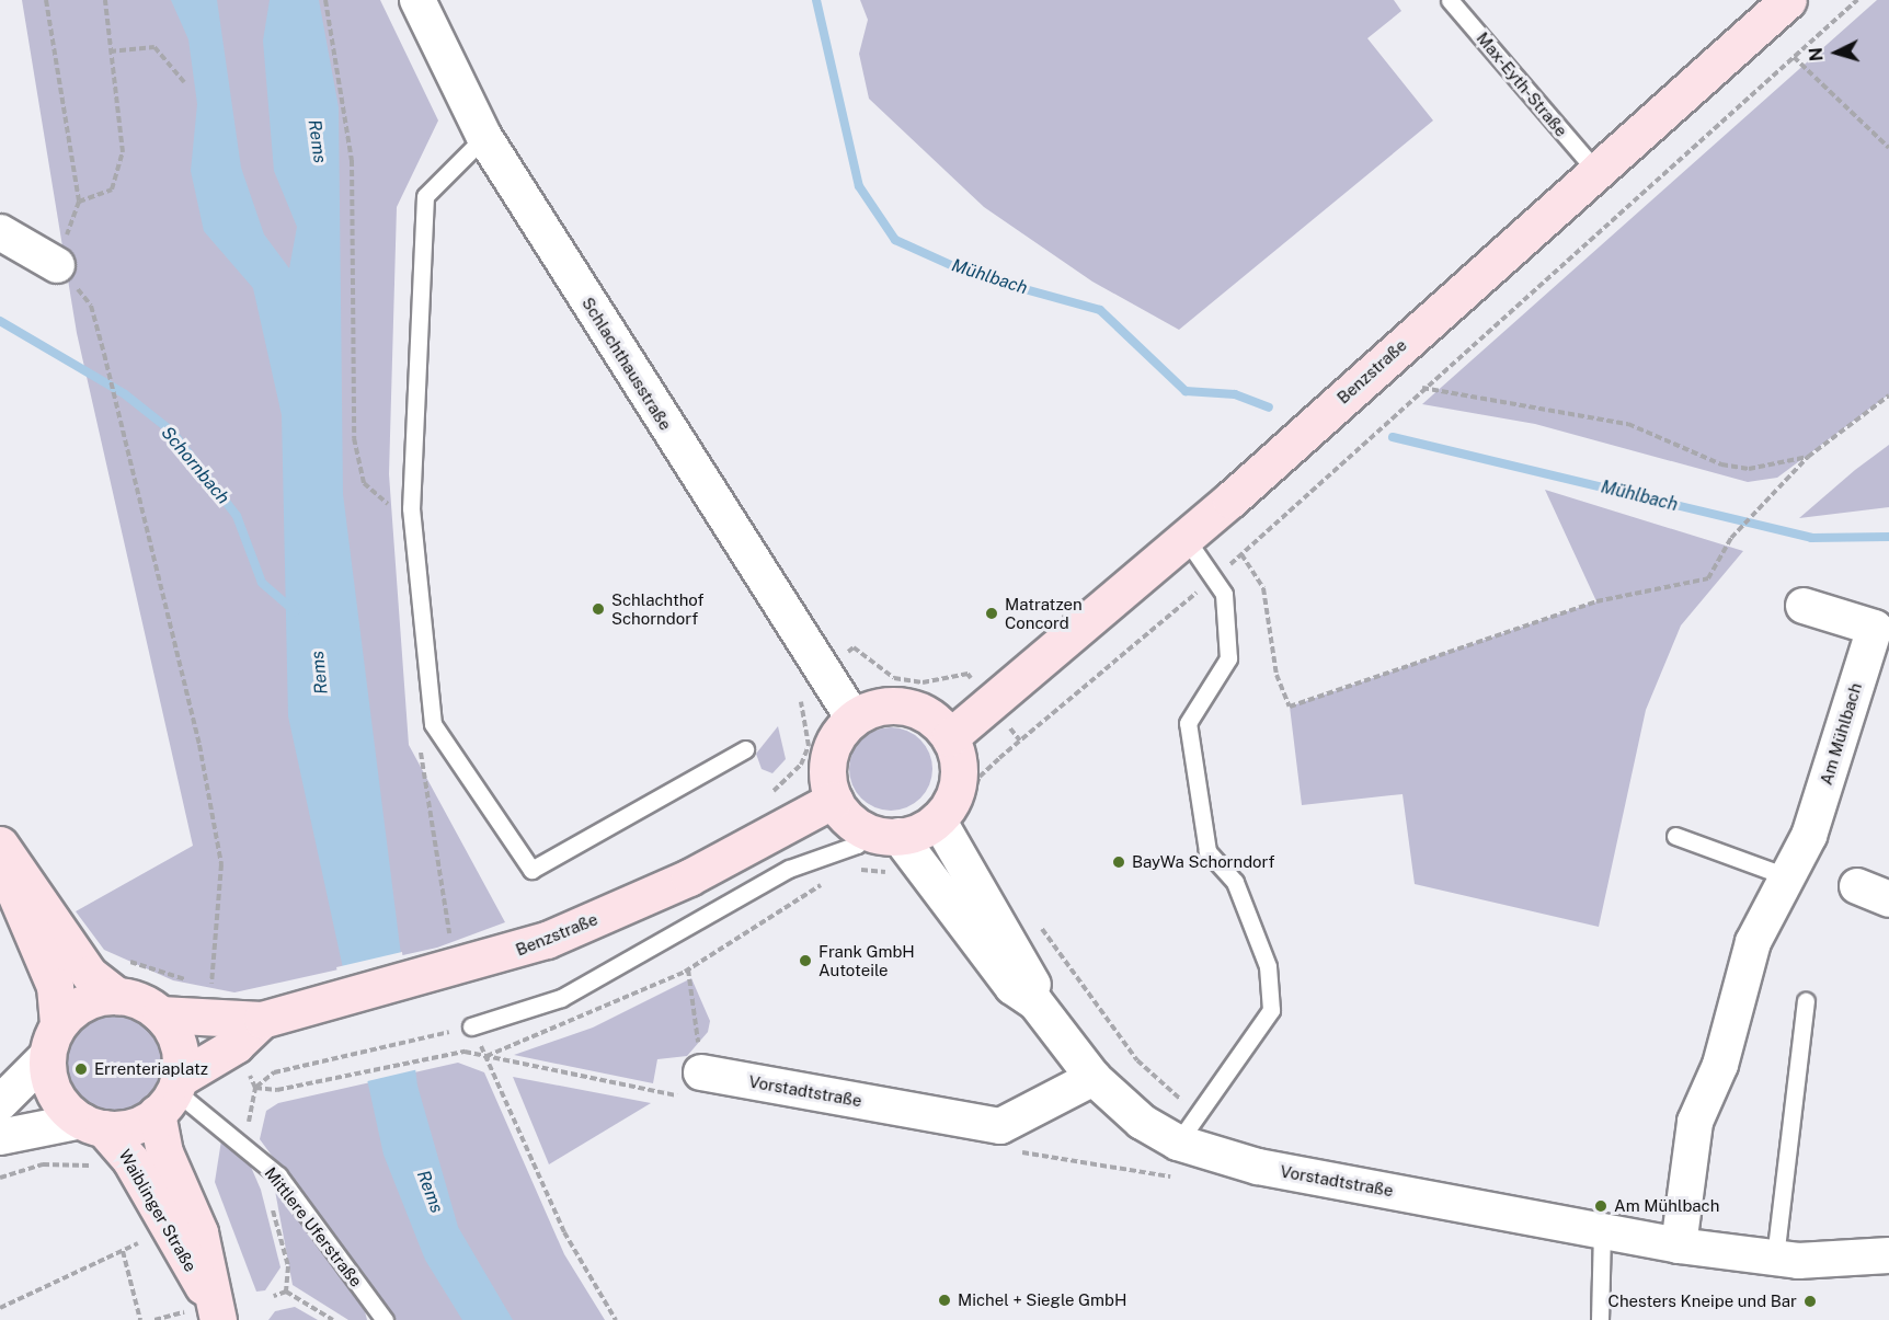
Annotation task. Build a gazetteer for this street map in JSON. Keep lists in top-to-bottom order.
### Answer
{
  "streets": {
    "main road": ["Benzstraße", "Waiblinger Straße"],
    "street": ["Schlachthausstraße", "Am Mühlbach", "Vorstadtstraße"],
    "lane": ["Max-Eyth-Straße", "Mittlere Uferstraße"]
  },
  "crossings": [
    ["Max-Eyth-Straße", "Benzstraße"],
    ["Schlachthausstraße", "Benzstraße"],
    ["Schlachthausstraße", "Vorstadtstraße"],
    ["Benzstraße", "Vorstadtstraße"],
    ["Benzstraße", "Waiblinger Straße"],
    ["Benzstraße", "Mittlere Uferstraße"],
    ["Am Mühlbach", "Vorstadtstraße"],
    ["Waiblinger Straße", "Mittlere Uferstraße"]
  ],
  "water": ["Rems", "Mühlbach", "Schornbach"],
  "places": [
    "Schlachthof Schorndorf",
    "Matratzen Concord",
    "BayWa Schorndorf",
    "Frank GmbH Autoteile",
    "Errenteriaplatz",
    "Am Mühlbach",
    "Michel + Siegle GmbH",
    "Chesters Kneipe und Bar"
  ],
  "north": "left"
}
